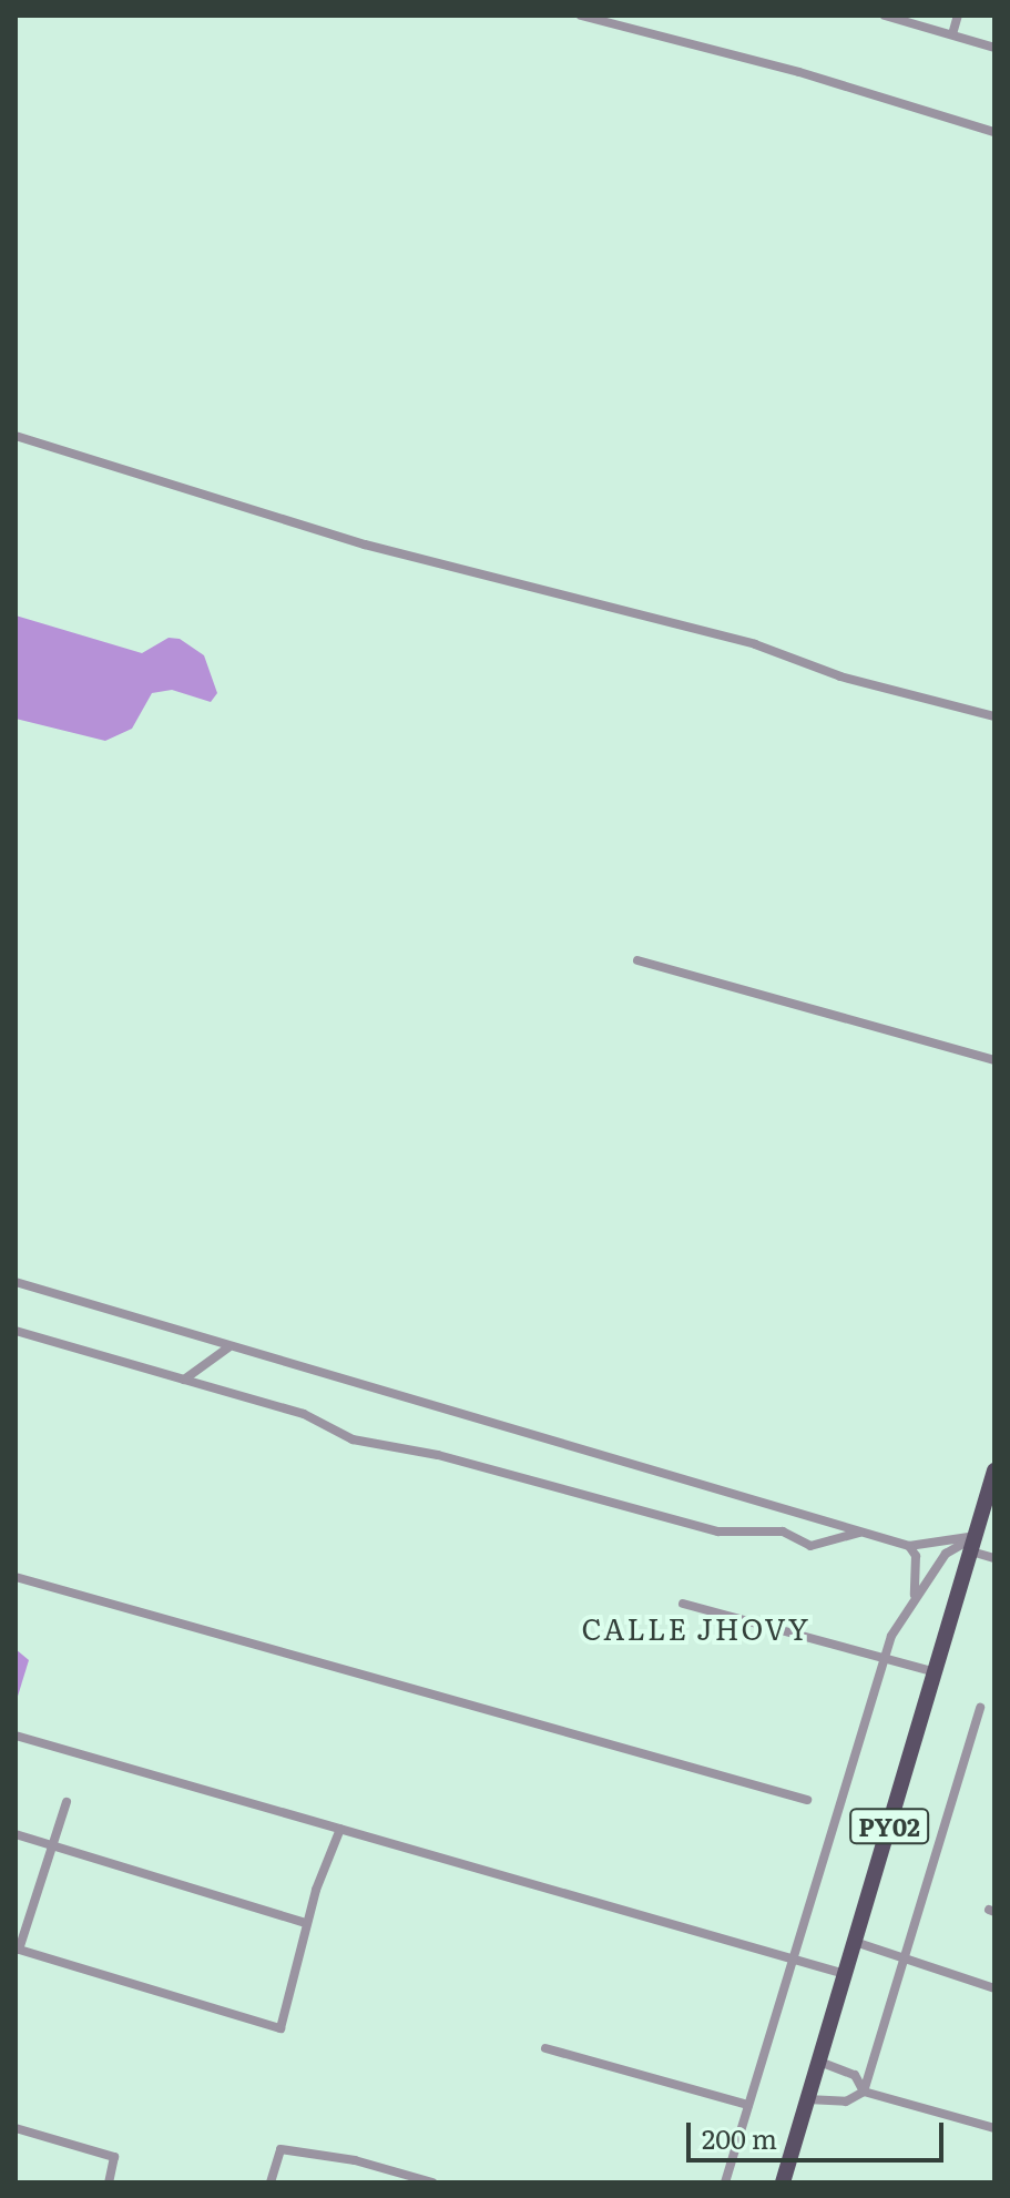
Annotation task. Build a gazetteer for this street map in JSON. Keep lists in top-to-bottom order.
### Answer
{
  "streets": {
    "main road": ["PY02"]
  },
  "districts": ["CALLE JHOVY"],
  "scale_bar": "200 m"
}
